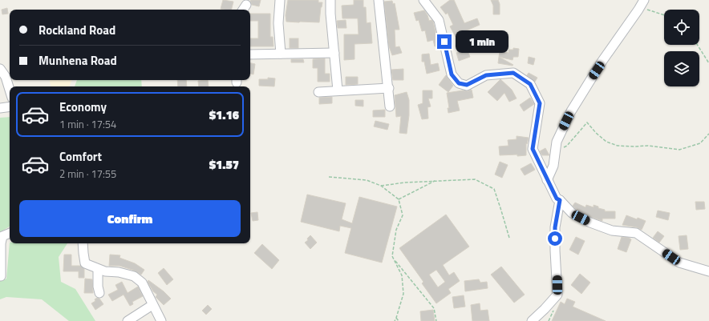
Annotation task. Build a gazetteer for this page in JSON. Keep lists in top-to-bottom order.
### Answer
{
  "page": {
    "banner": ["Rockland Road", "Munhena Road"],
    "bubble": "1 min",
    "list": [
      {
        "name": "Economy",
        "note": "1 min · 17:54",
        "value": "$1.16"
      },
      {
        "name": "Comfort",
        "note": "2 min · 17:55",
        "value": "$1.57"
      }
    ],
    "buttons": "Confirm"
  }
}
